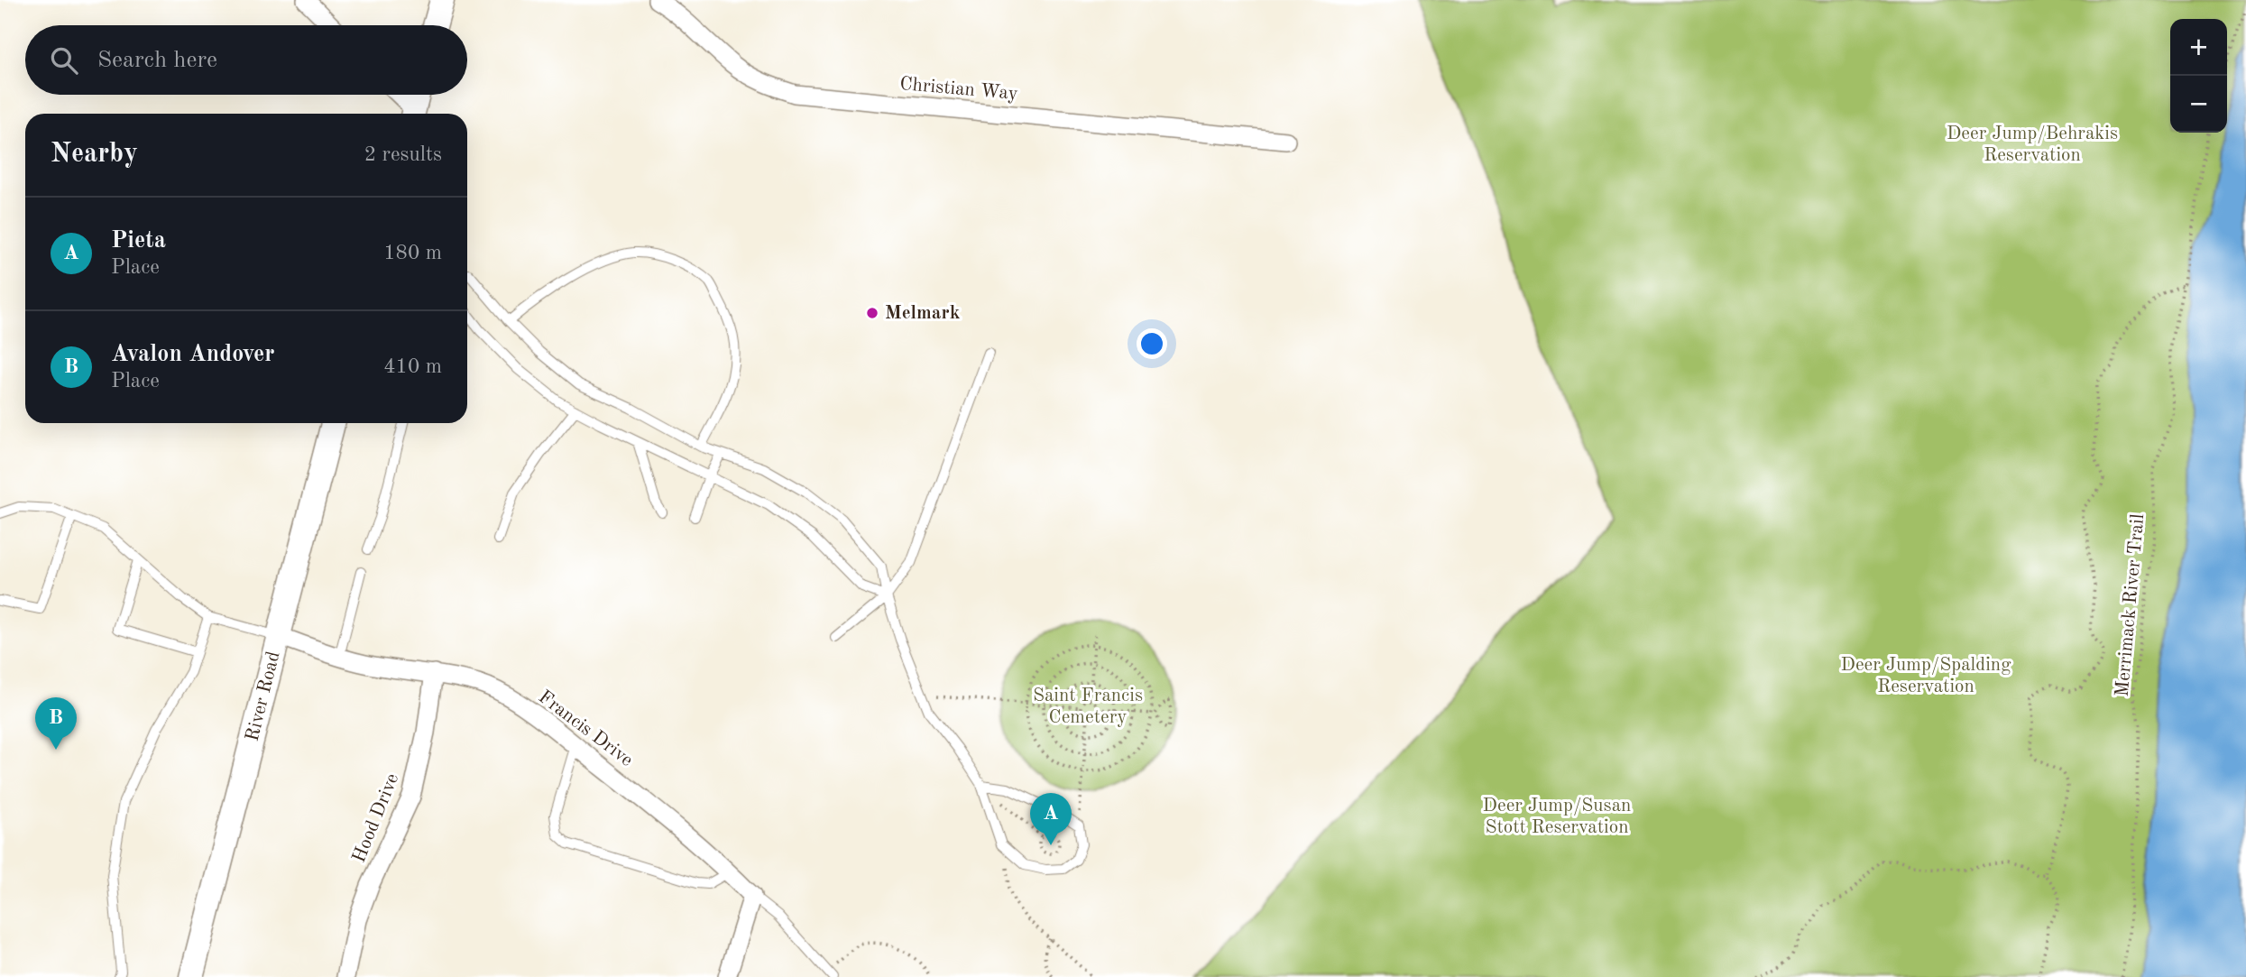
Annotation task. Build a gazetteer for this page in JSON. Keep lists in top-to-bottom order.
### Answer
{
  "streets": {
    "main road": ["River Road"],
    "street": ["Christian Way", "Francis Drive", "Hood Drive"],
    "path": ["Merrimack River Trail"]
  },
  "crossings": [
    ["River Road", "Francis Drive"],
    ["Francis Drive", "Hood Drive"]
  ],
  "parks": [
    "Deer Jump/Behrakis Reservation",
    "Deer Jump/Spalding Reservation",
    "Saint Francis Cemetery",
    "Deer Jump/Susan Stott Reservation"
  ],
  "places": ["Melmark"],
  "page": {
    "map_buttons": ["+", "−"],
    "search": "Search here",
    "heading": ["Nearby", "2 results"],
    "list": [
      {
        "mark": "A",
        "name": "Pieta",
        "note": "Place",
        "value": "180 m"
      },
      {
        "mark": "B",
        "name": "Avalon Andover",
        "note": "Place",
        "value": "410 m"
      }
    ],
    "pins": ["B", "A"]
  }
}
